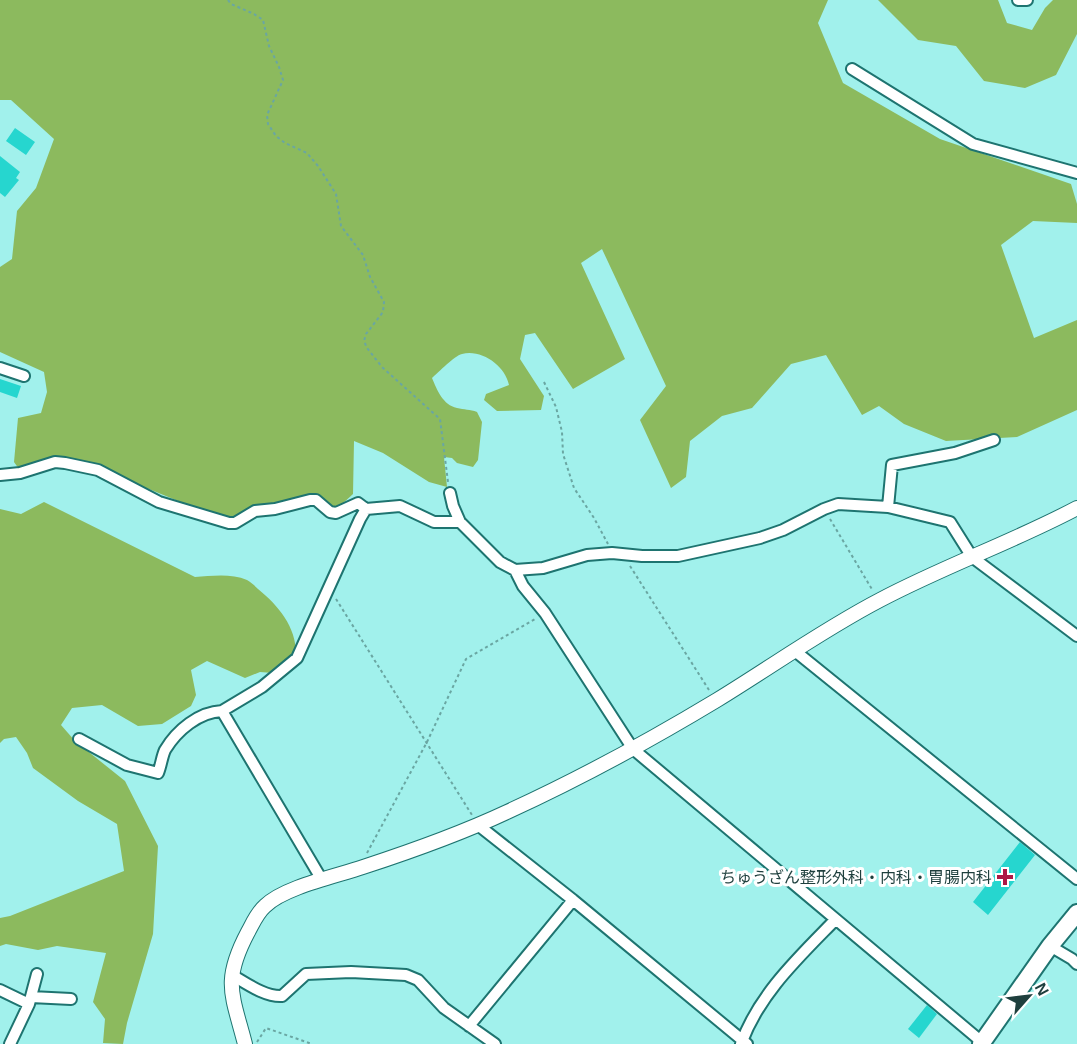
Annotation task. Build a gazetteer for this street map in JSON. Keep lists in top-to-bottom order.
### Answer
{
  "places": {
    "health": ["ちゅうざん整形外科・内科・胃腸内科"]
  },
  "north": "top right"
}
